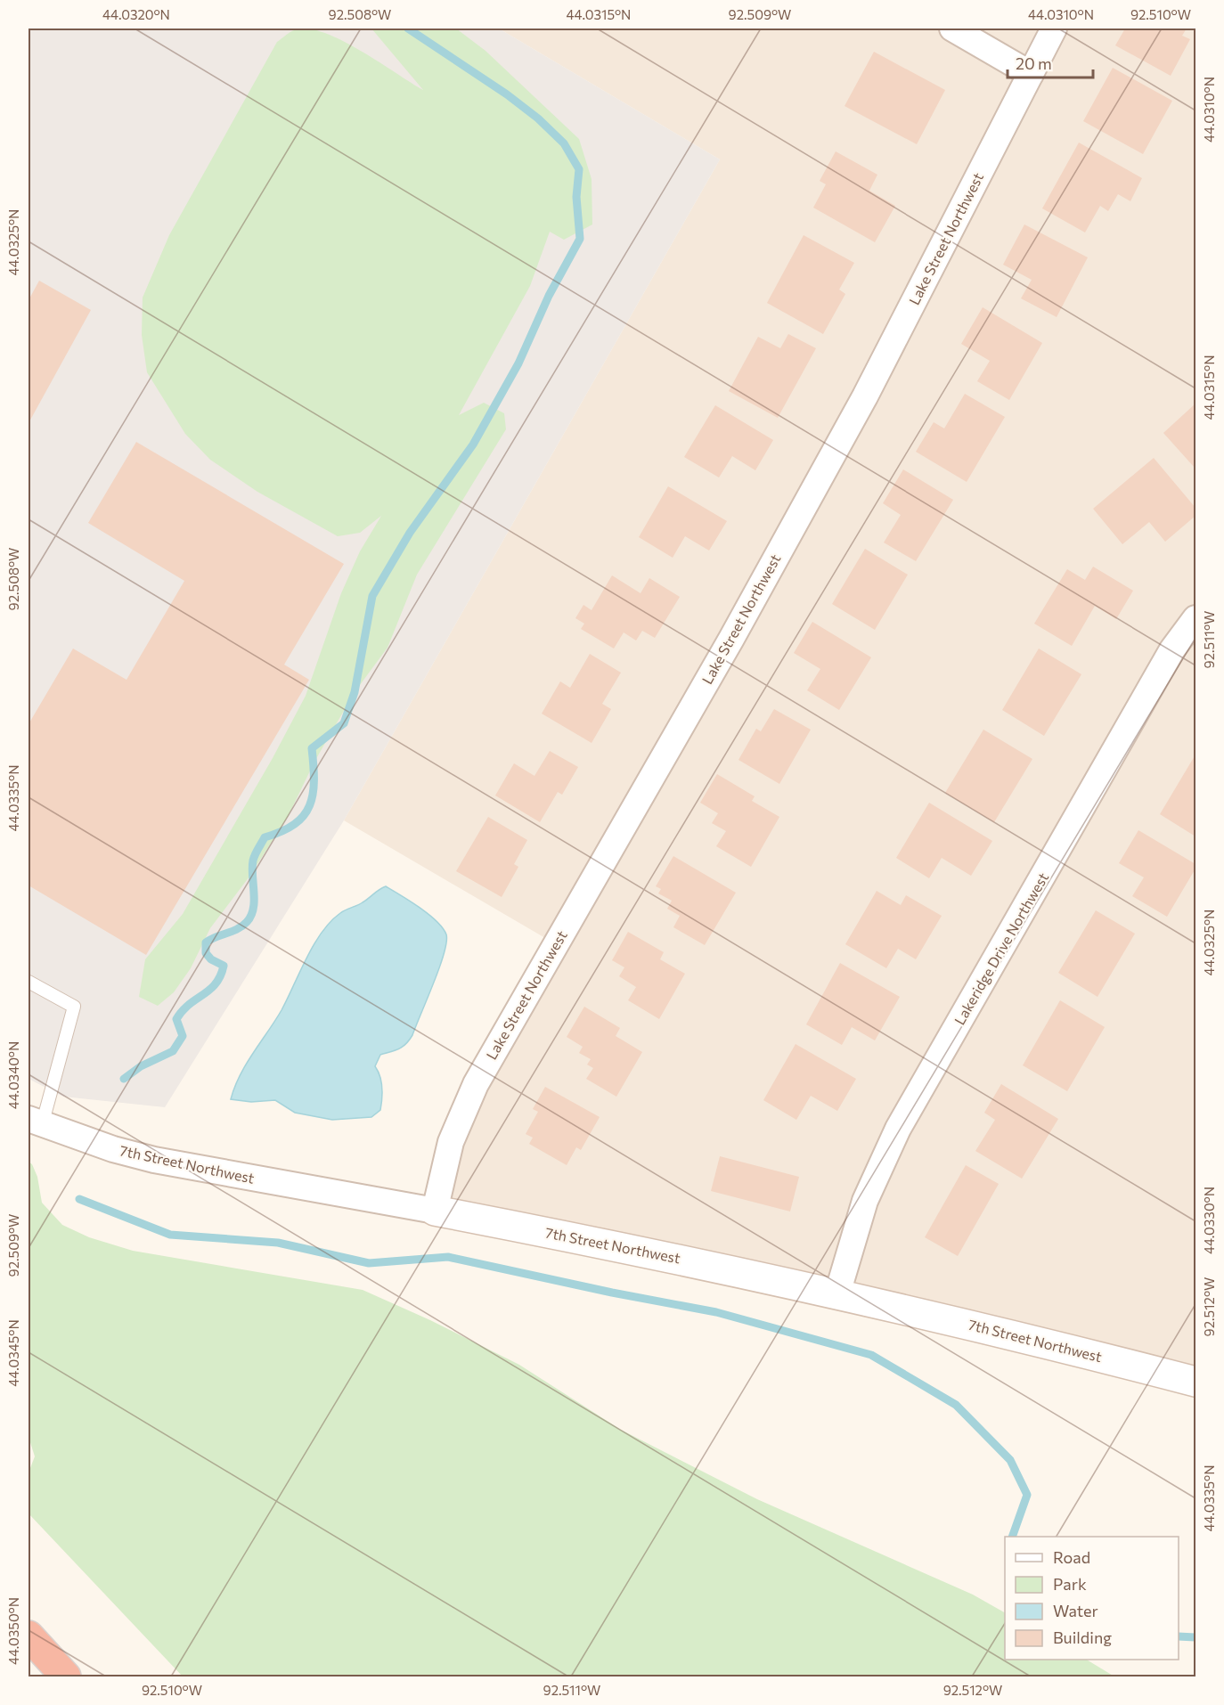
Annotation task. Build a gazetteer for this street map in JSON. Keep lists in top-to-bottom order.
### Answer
{
  "streets": {
    "street": ["Lake Street Northwest", "Lakeridge Drive Northwest", "7th Street Northwest"]
  },
  "crossings": [
    ["Lake Street Northwest", "7th Street Northwest"],
    ["Lakeridge Drive Northwest", "7th Street Northwest"]
  ],
  "legend": [
    "Road",
    "Park",
    "Water",
    "Building"
  ],
  "scale_bar": "20 m",
  "coordinates": [
    "44.0320°N",
    "92.508°W",
    "44.0315°N",
    "92.509°W",
    "44.0310°N",
    "92.510°W",
    "44.0325°N",
    "92.511°W",
    "44.0335°N",
    "44.0340°N",
    "44.0330°N",
    "92.512°W",
    "44.0345°N",
    "44.0350°N"
  ]
}
